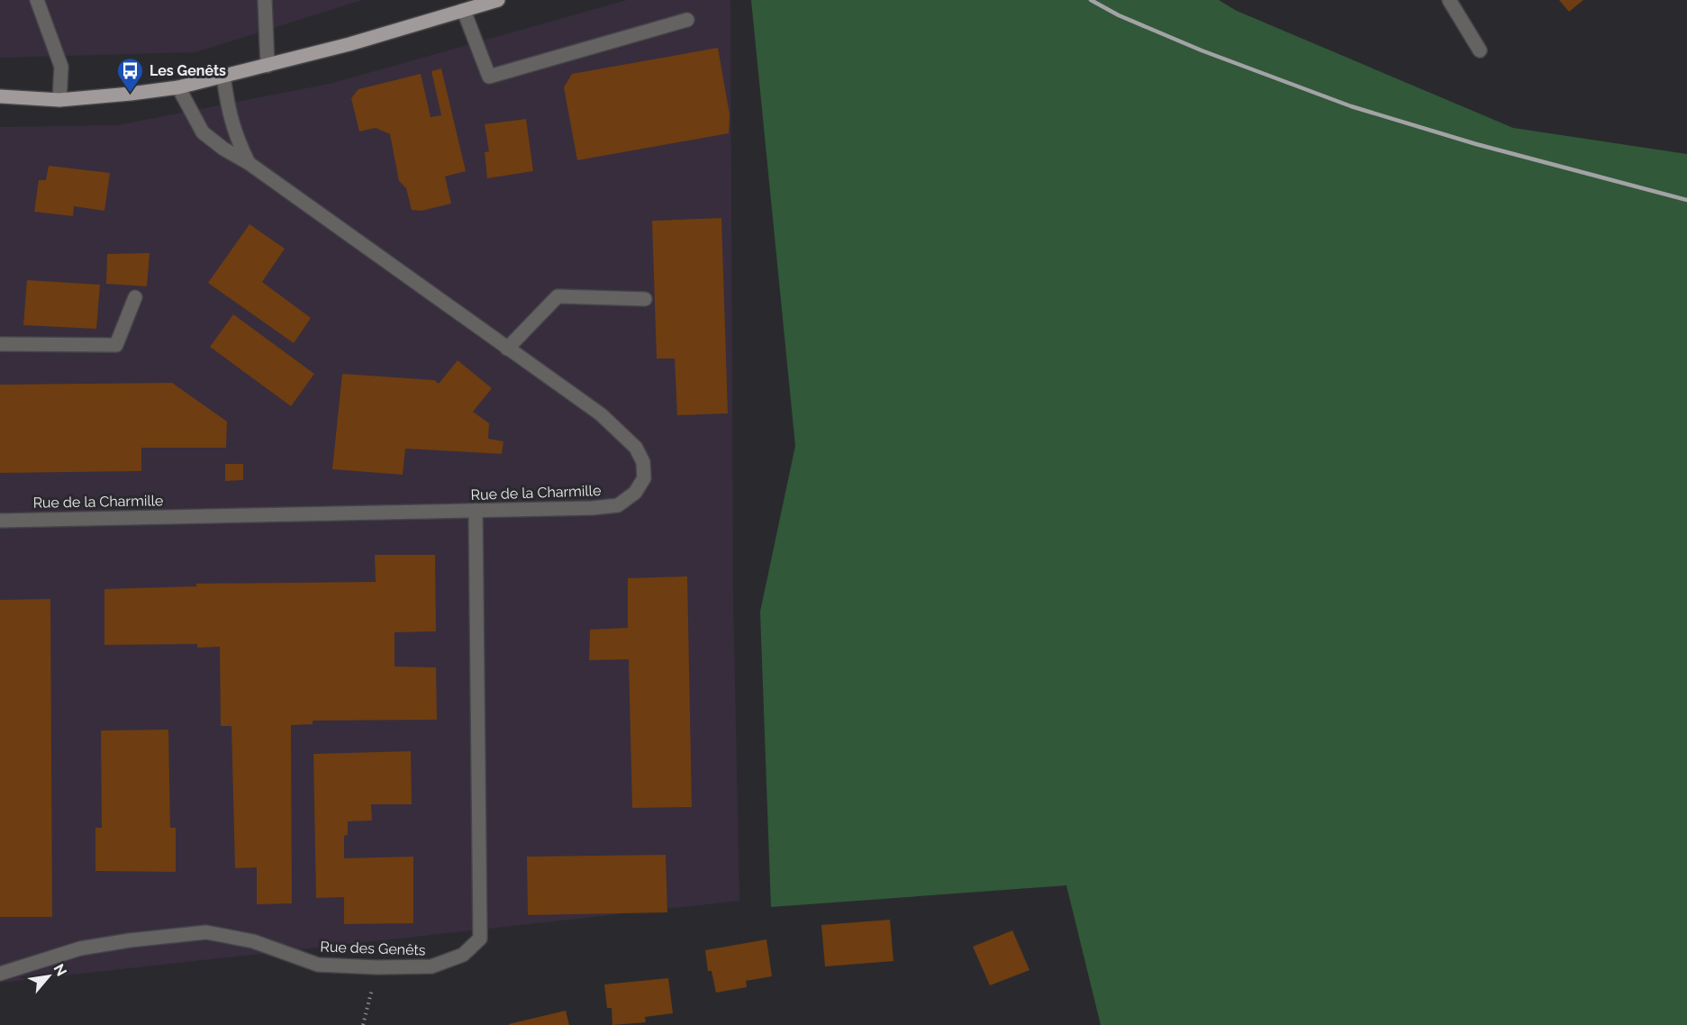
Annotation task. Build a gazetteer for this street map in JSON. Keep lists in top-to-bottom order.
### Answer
{
  "streets": {
    "street": ["Rue de la Charmille", "Rue des Genêts"]
  },
  "crossings": [
    ["Rue de la Charmille", "Rue des Genêts"]
  ],
  "places": {
    "bus stop": ["Les Genêts"]
  },
  "north": "top right"
}
